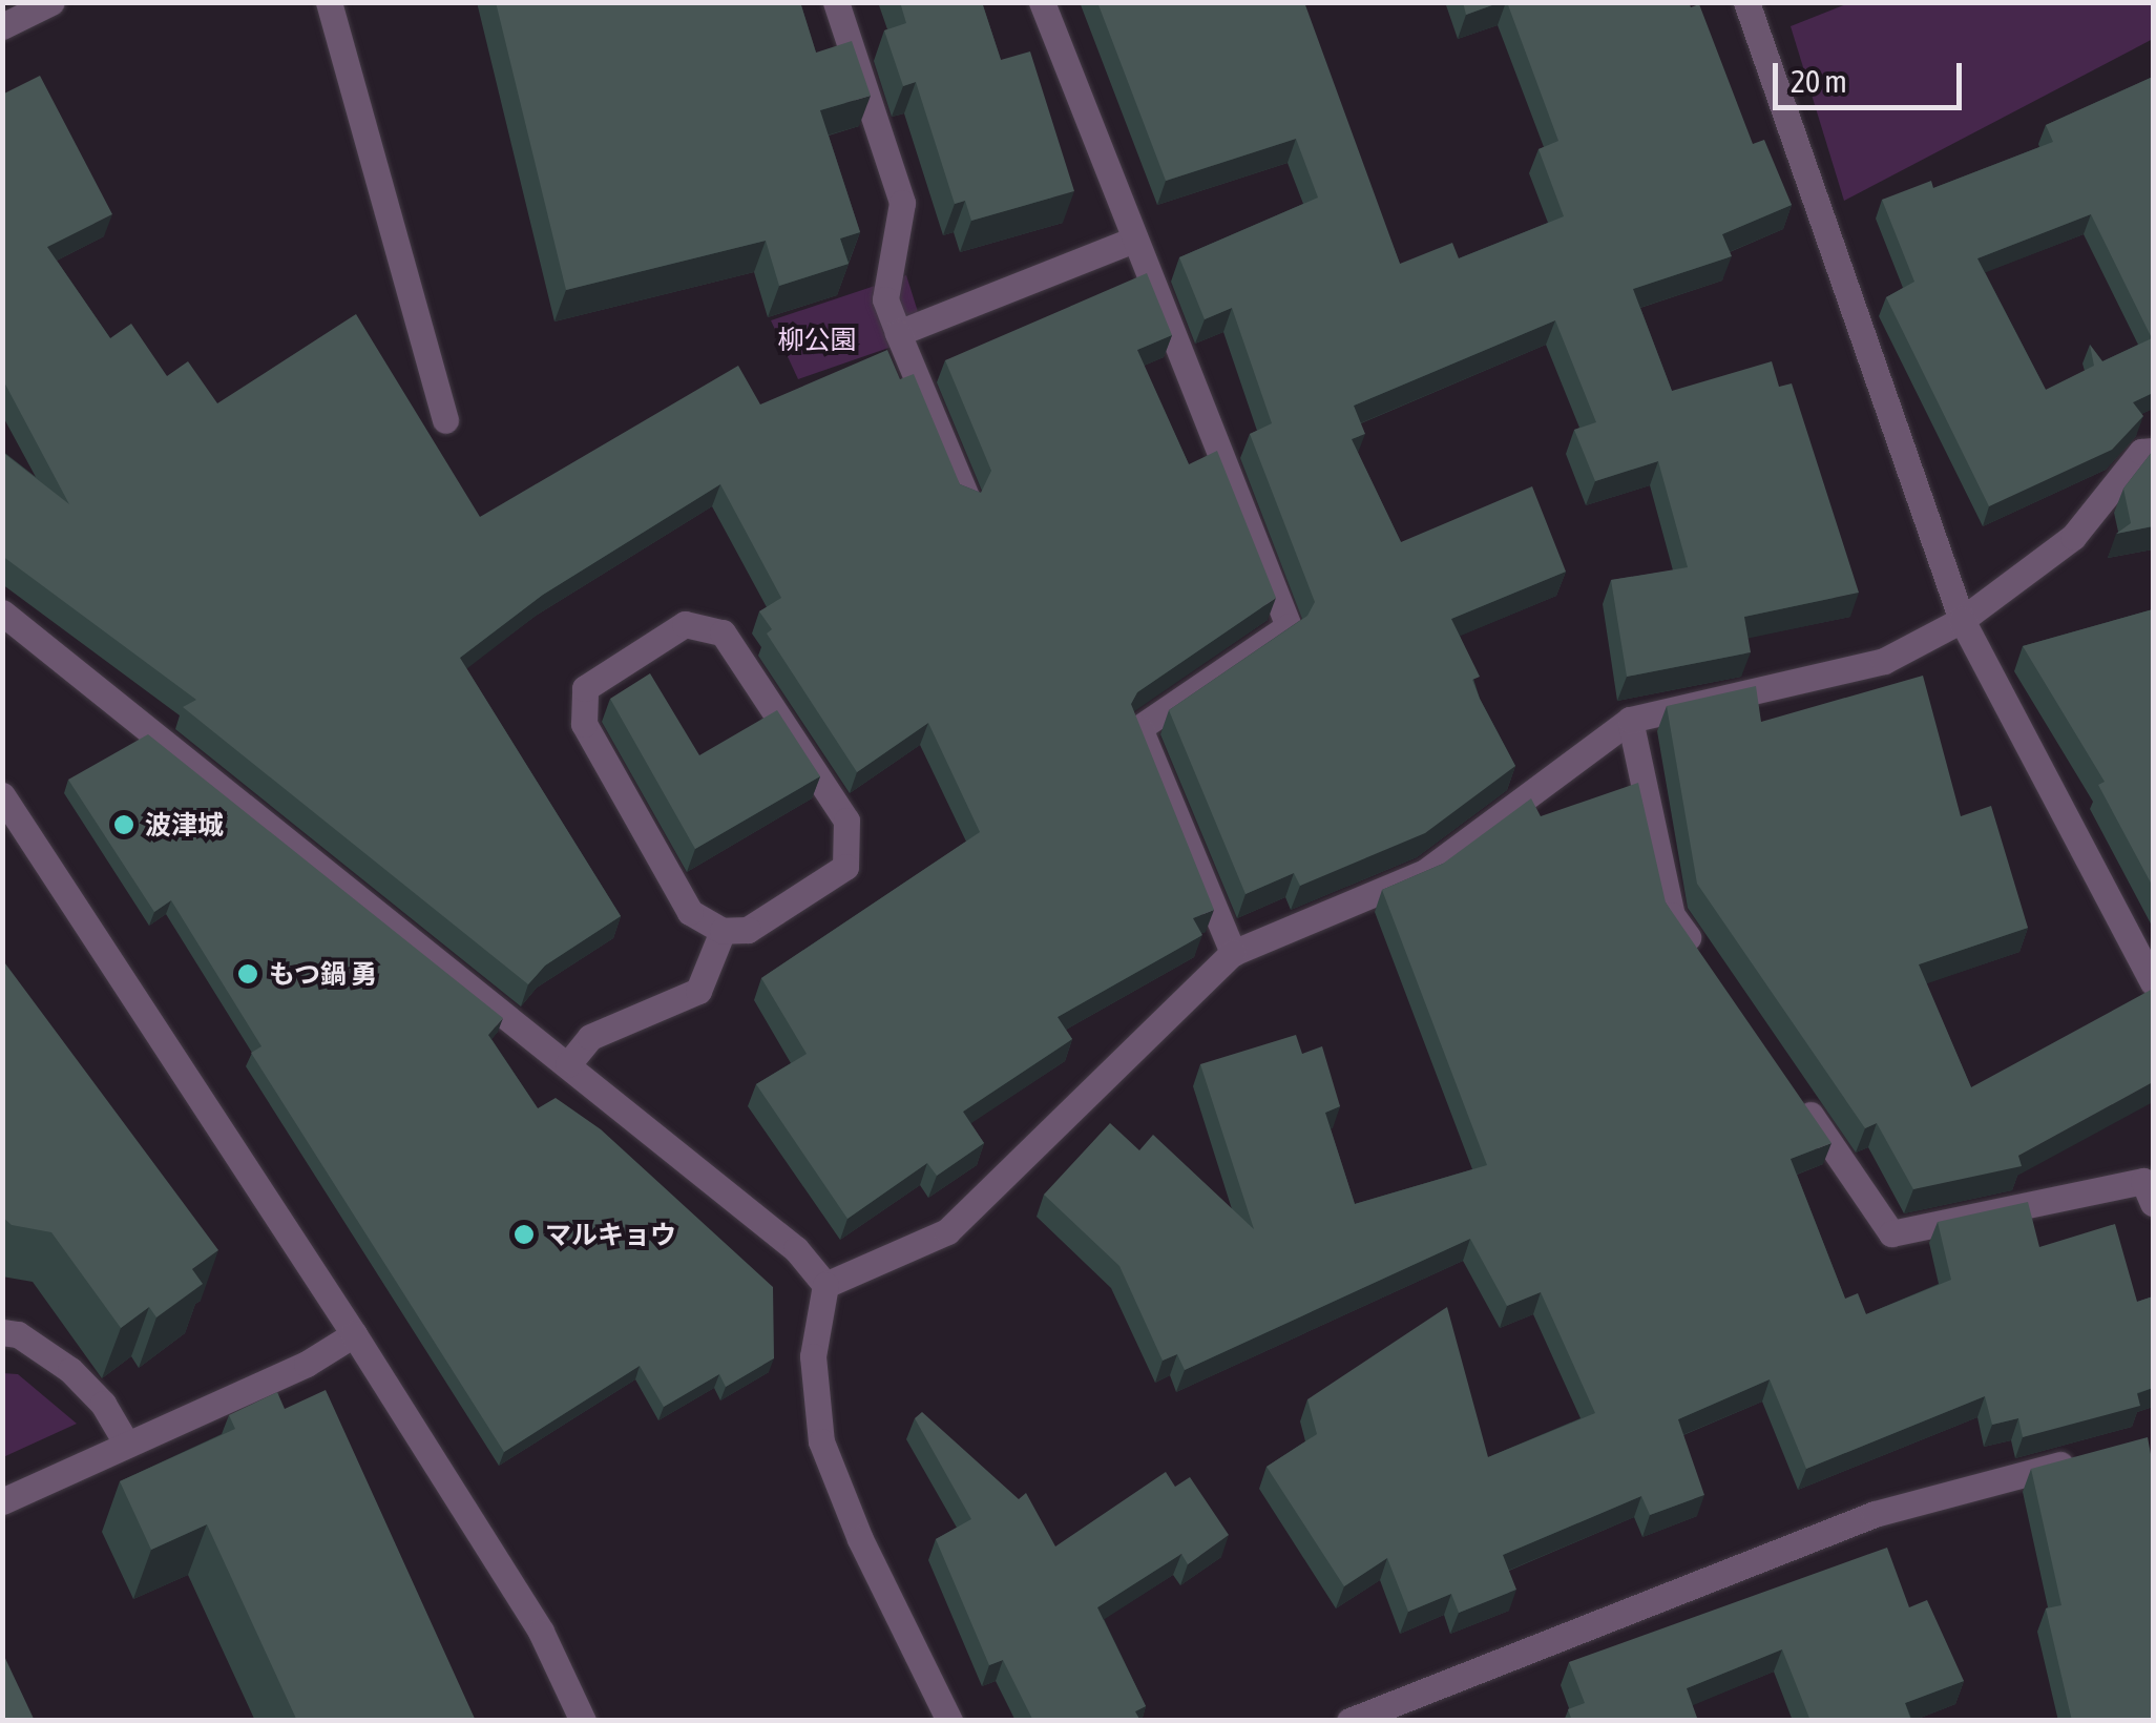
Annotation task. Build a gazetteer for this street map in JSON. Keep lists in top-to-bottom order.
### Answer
{
  "parks": ["柳公園"],
  "places": ["波津城", "もつ鍋 勇", "マルキョウ"],
  "scale_bar": "20 m"
}
